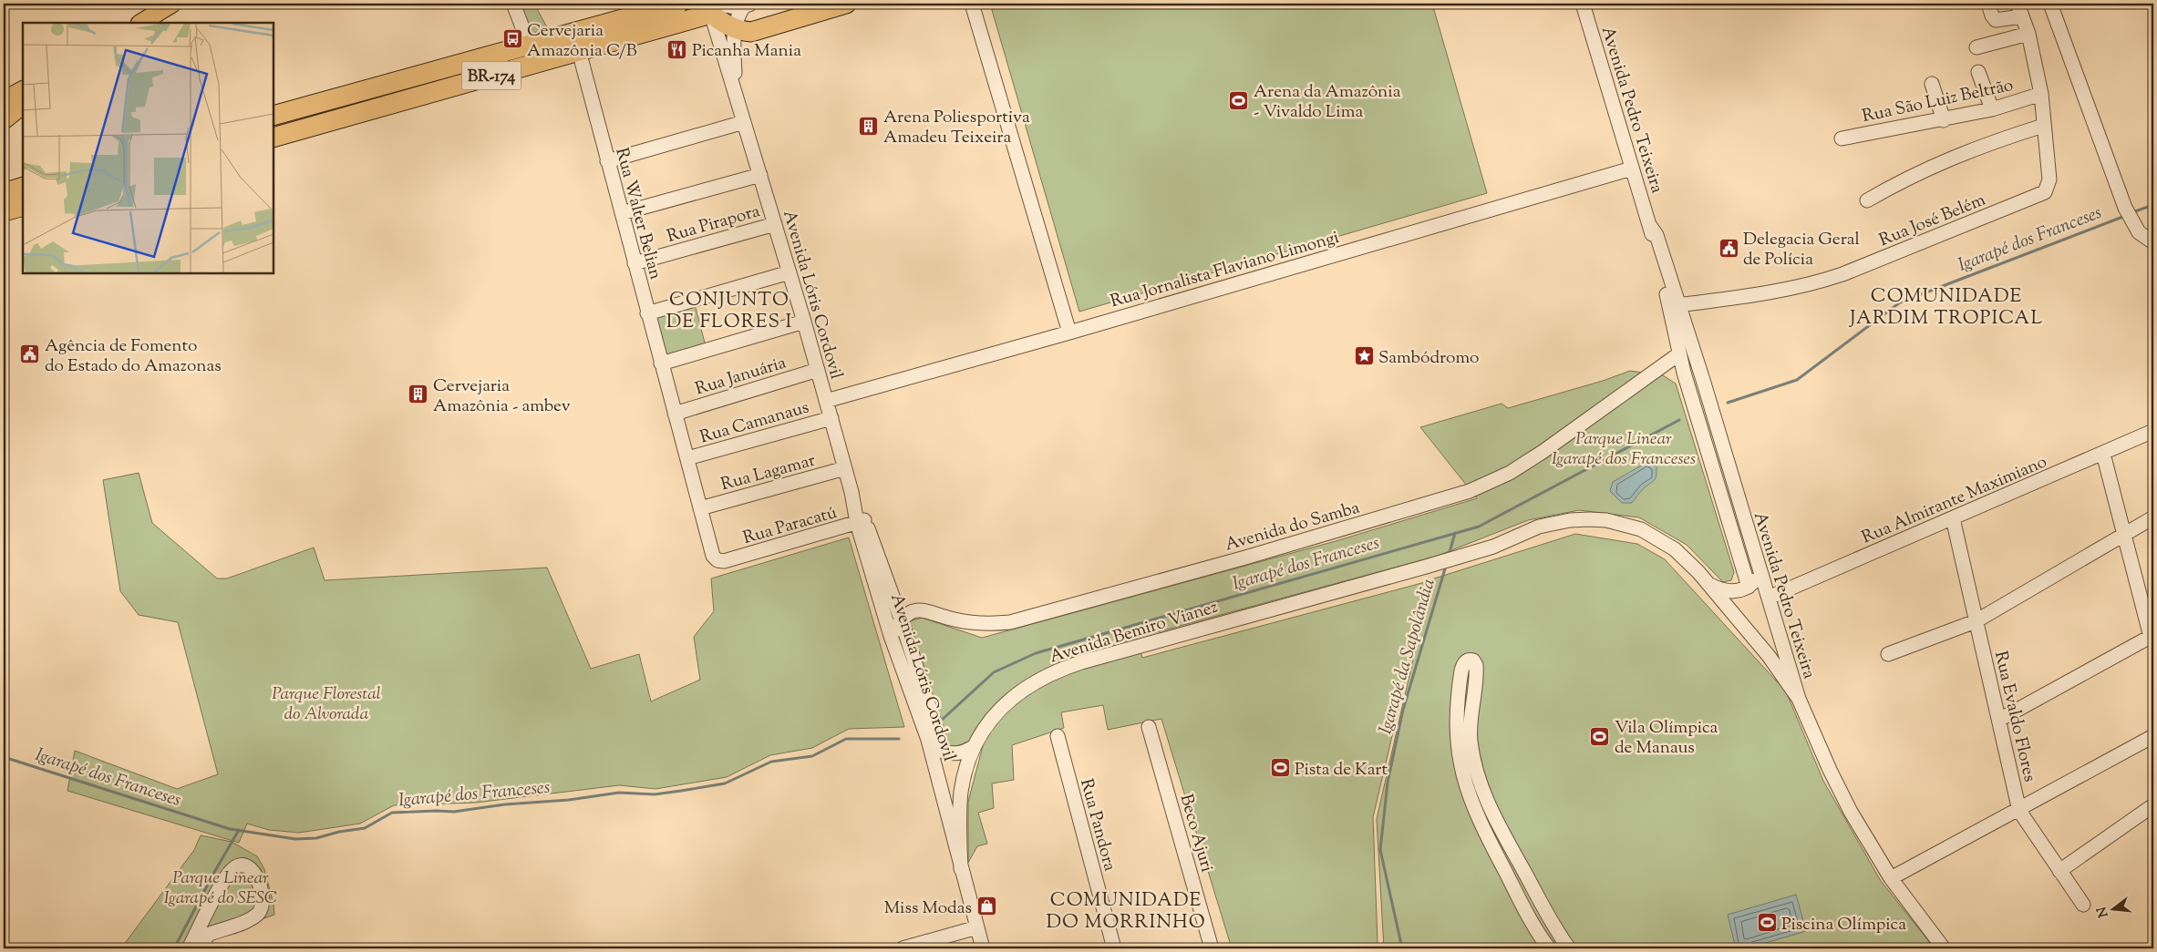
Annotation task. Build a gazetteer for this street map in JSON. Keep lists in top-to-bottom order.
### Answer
{
  "streets": {
    "highway": ["BR-174"],
    "street": [
      "Rua São Luiz Beltrão",
      "Avenida Pedro Teixeira",
      "Rua Walter Belian",
      "Rua José Belém",
      "Rua Pirapora",
      "Rua Jornalista Flaviano Limongi",
      "Avenida Lóris Cordovil",
      "Rua Januária",
      "Rua Camanaus",
      "Rua Lagamar",
      "Rua Almirante Maximiano",
      "Rua Paracatú",
      "Avenida do Samba",
      "Avenida Bemiro Vianez",
      "Rua Evaldo Flores",
      "Rua Pandora",
      "Beco Ajuri"
    ]
  },
  "crossings": [
    ["BR-174", "Rua Walter Belian"],
    ["BR-174", "Avenida Lóris Cordovil"],
    ["Avenida Pedro Teixeira", "Rua José Belém"],
    ["Avenida Pedro Teixeira", "Rua Jornalista Flaviano Limongi"],
    ["Avenida Pedro Teixeira", "Rua Almirante Maximiano"],
    ["Avenida Pedro Teixeira", "Avenida do Samba"],
    ["Avenida Pedro Teixeira", "Avenida Bemiro Vianez"],
    ["Rua Walter Belian", "Rua Pirapora"],
    ["Rua Walter Belian", "Rua Januária"],
    ["Rua Walter Belian", "Rua Camanaus"],
    ["Rua Walter Belian", "Rua Lagamar"],
    ["Rua Walter Belian", "Rua Paracatú"],
    ["Rua Pirapora", "Avenida Lóris Cordovil"],
    ["Rua Jornalista Flaviano Limongi", "Avenida Lóris Cordovil"],
    ["Avenida Lóris Cordovil", "Rua Januária"],
    ["Avenida Lóris Cordovil", "Rua Camanaus"],
    ["Avenida Lóris Cordovil", "Rua Lagamar"],
    ["Avenida Lóris Cordovil", "Rua Paracatú"],
    ["Avenida Lóris Cordovil", "Avenida do Samba"],
    ["Avenida Lóris Cordovil", "Avenida Bemiro Vianez"],
    ["Rua Almirante Maximiano", "Rua Evaldo Flores"]
  ],
  "districts": ["COMUNIDADE JARDIM TROPICAL", "CONJUNTO DE FLORES I", "COMUNIDADE DO MORRINHO"],
  "water": ["Igarapé dos Franceses", "Igarapé da Sapolândia"],
  "parks": ["Parque Linear Igarapé dos Franceses", "Parque Florestal do Alvorada", "Parque Linear Igarapé do SESC"],
  "places": {
    "bus stop": ["Cervejaria Amazônia C/B"],
    "restaurant": ["Picanha Mania"],
    "sports": [
      "Arena da Amazônia - Vivaldo Lima",
      "Vila Olímpica de Manaus",
      "Pista de Kart",
      "Piscina Olímpica"
    ],
    "building": ["Arena Poliesportiva Amadeu Teixeira", "Cervejaria Amazônia - ambev"],
    "public building": ["Delegacia Geral de Polícia", "Agência de Fomento do Estado do Amazonas"],
    "place": ["Sambódromo"],
    "shop": ["Miss Modas"]
  },
  "north": "left"
}
